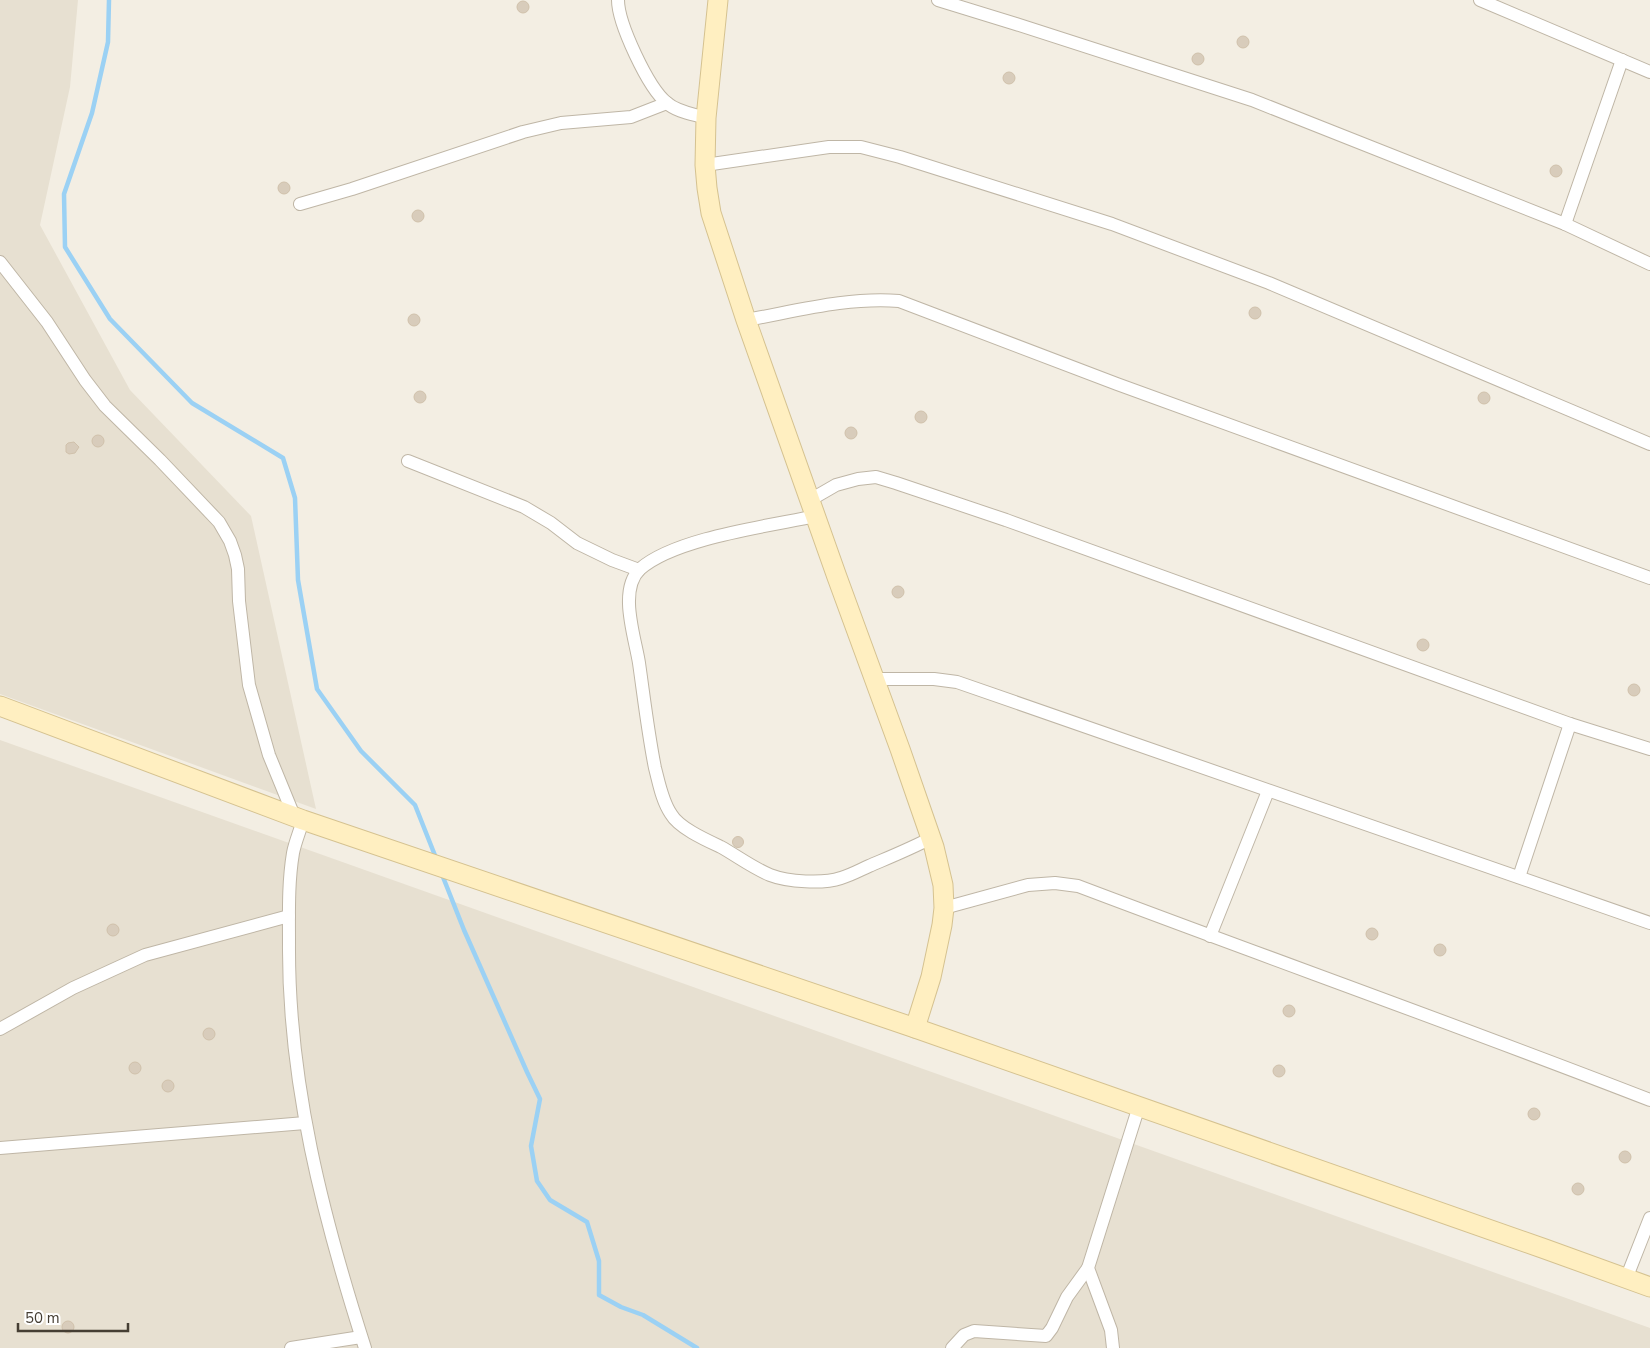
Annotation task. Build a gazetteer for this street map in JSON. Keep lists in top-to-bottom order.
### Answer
{
  "scale_bar": "50 m"
}
